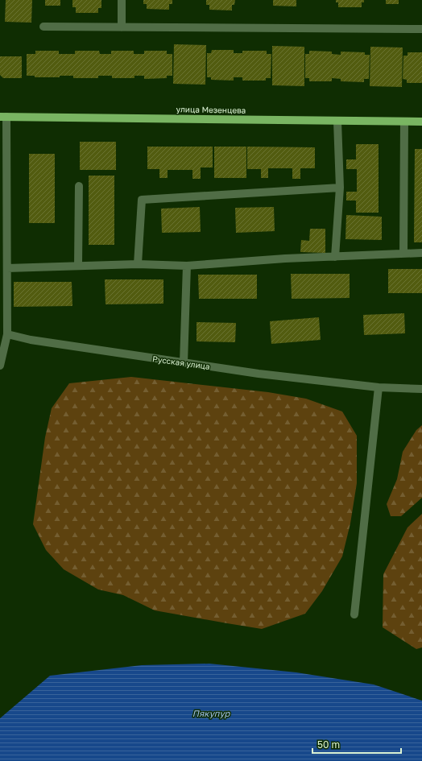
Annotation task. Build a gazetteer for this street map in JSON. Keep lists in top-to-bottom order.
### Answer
{
  "streets": {
    "main road": ["улица Мезенцева"],
    "street": ["Русская улица"]
  },
  "water": ["Пякупур"],
  "scale_bar": "50 m"
}
